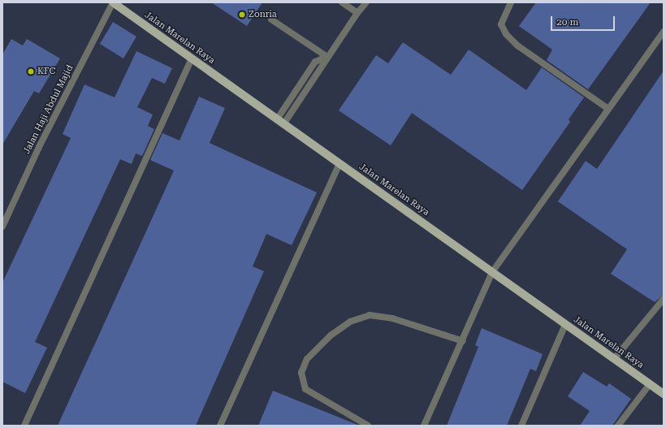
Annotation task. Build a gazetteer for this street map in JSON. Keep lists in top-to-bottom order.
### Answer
{
  "streets": {
    "main road": ["Jalan Marelan Raya"],
    "street": ["Jalan Haji Abdul Majid"]
  },
  "crossings": [
    ["Jalan Marelan Raya", "Jalan Haji Abdul Majid"]
  ],
  "places": ["Zonria", "KFC"],
  "scale_bar": "20 m"
}
